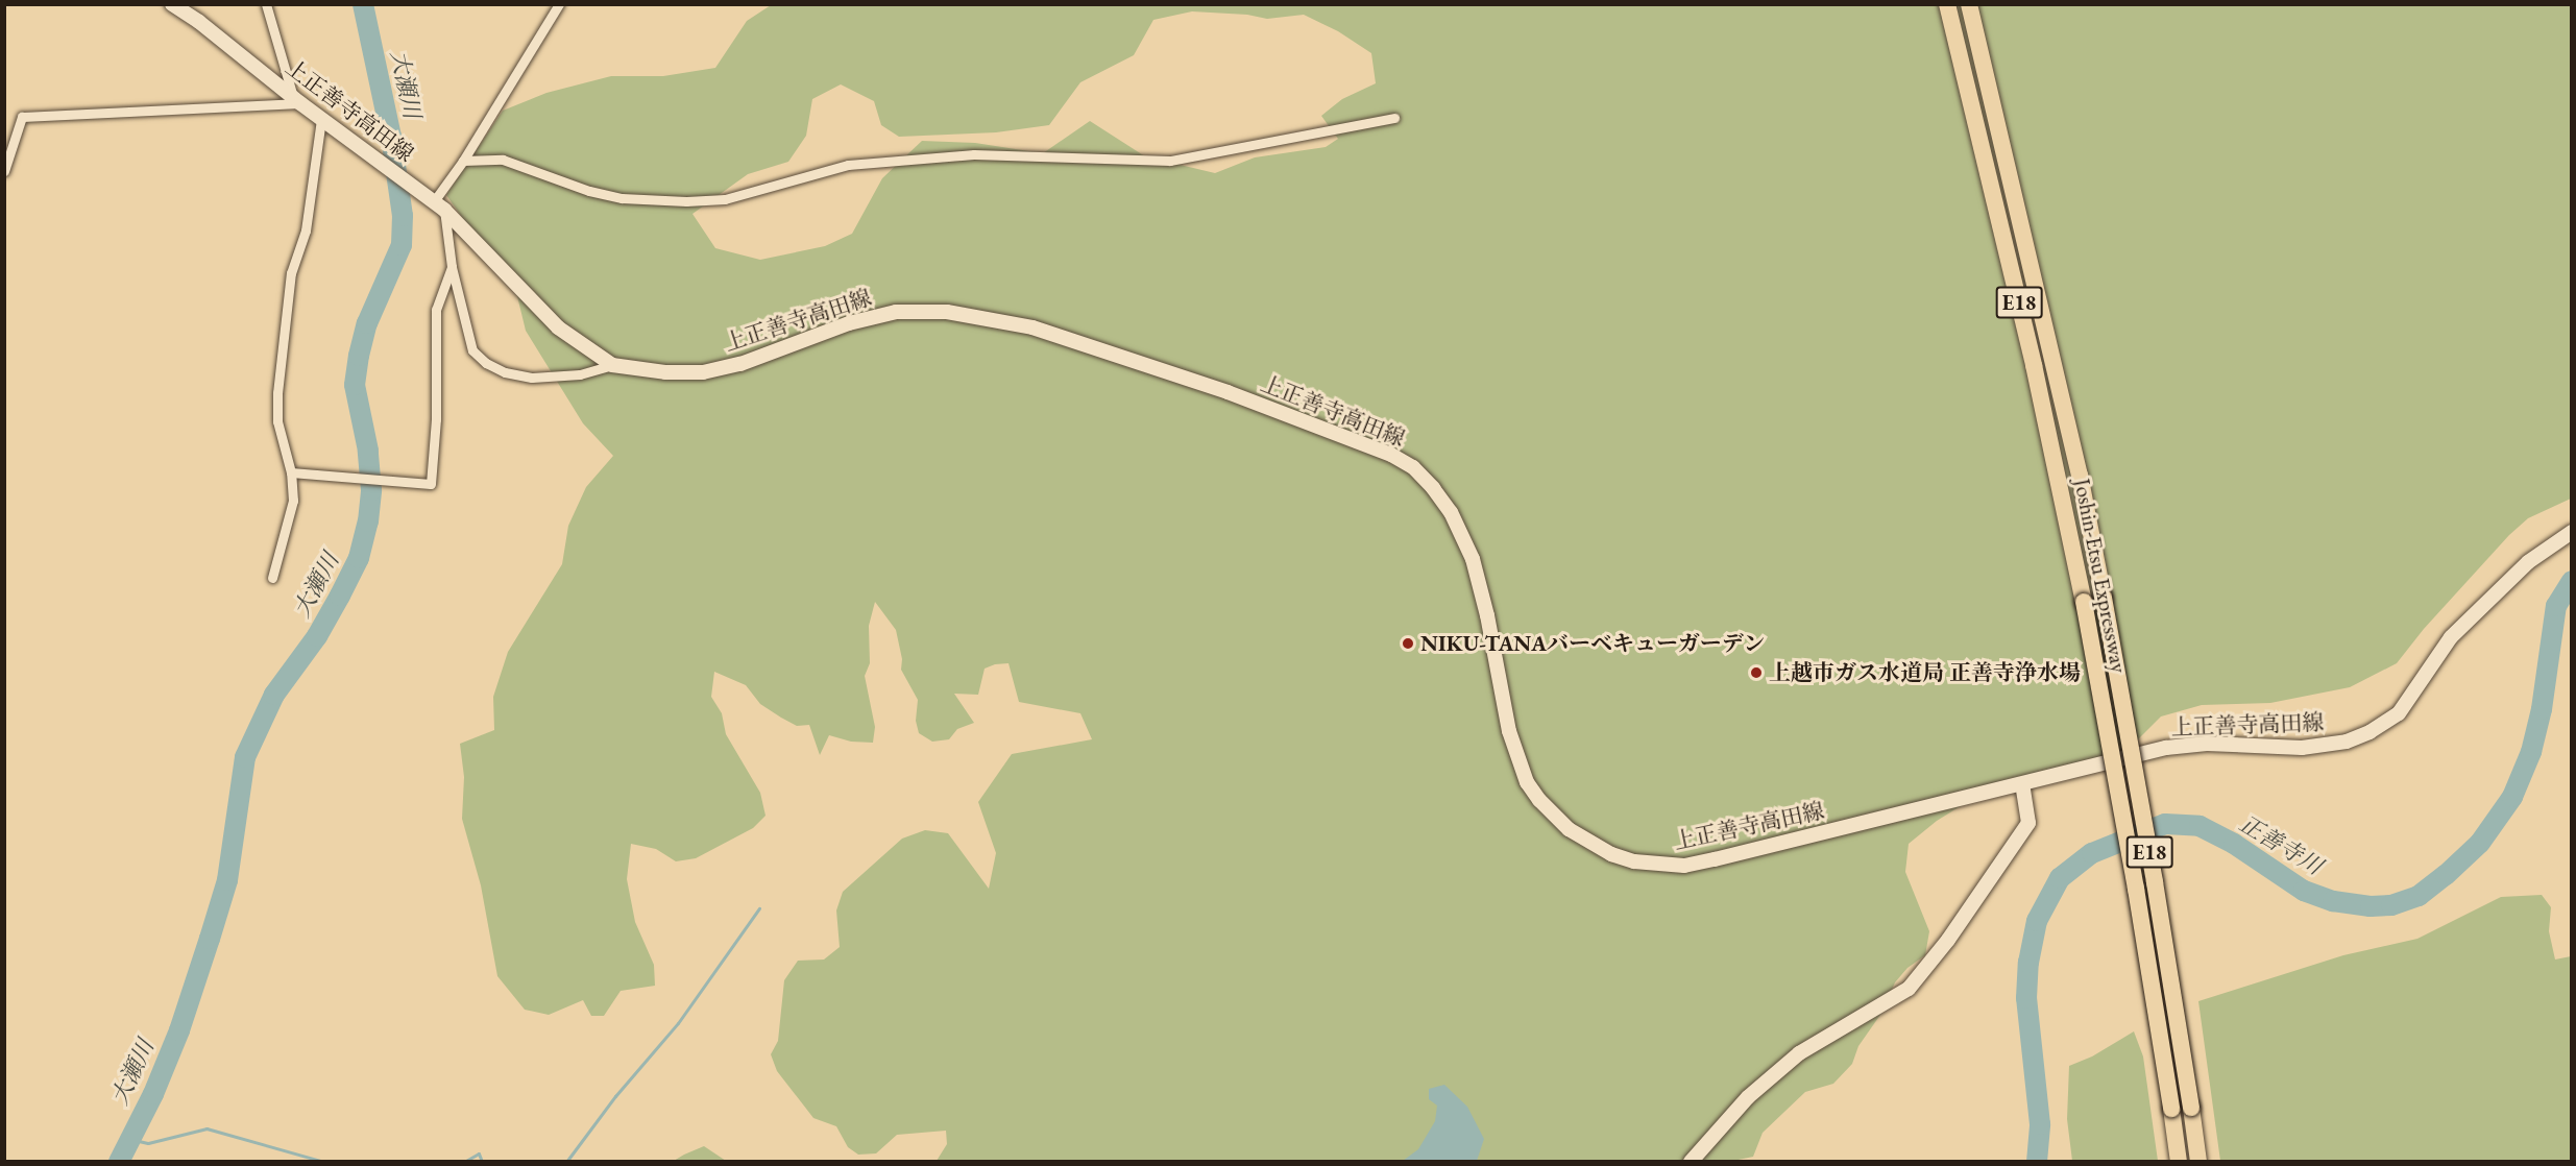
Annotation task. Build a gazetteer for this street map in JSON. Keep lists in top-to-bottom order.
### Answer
{
  "streets": {
    "highway": ["E18", "Joshin-Etsu Expressway"],
    "main road": ["上正善寺高田線"]
  },
  "water": ["大瀬川", "正善寺川"],
  "places": ["NIKU-TANAバーベキューガーデン", "上越市ガス水道局 正善寺浄水場"]
}
